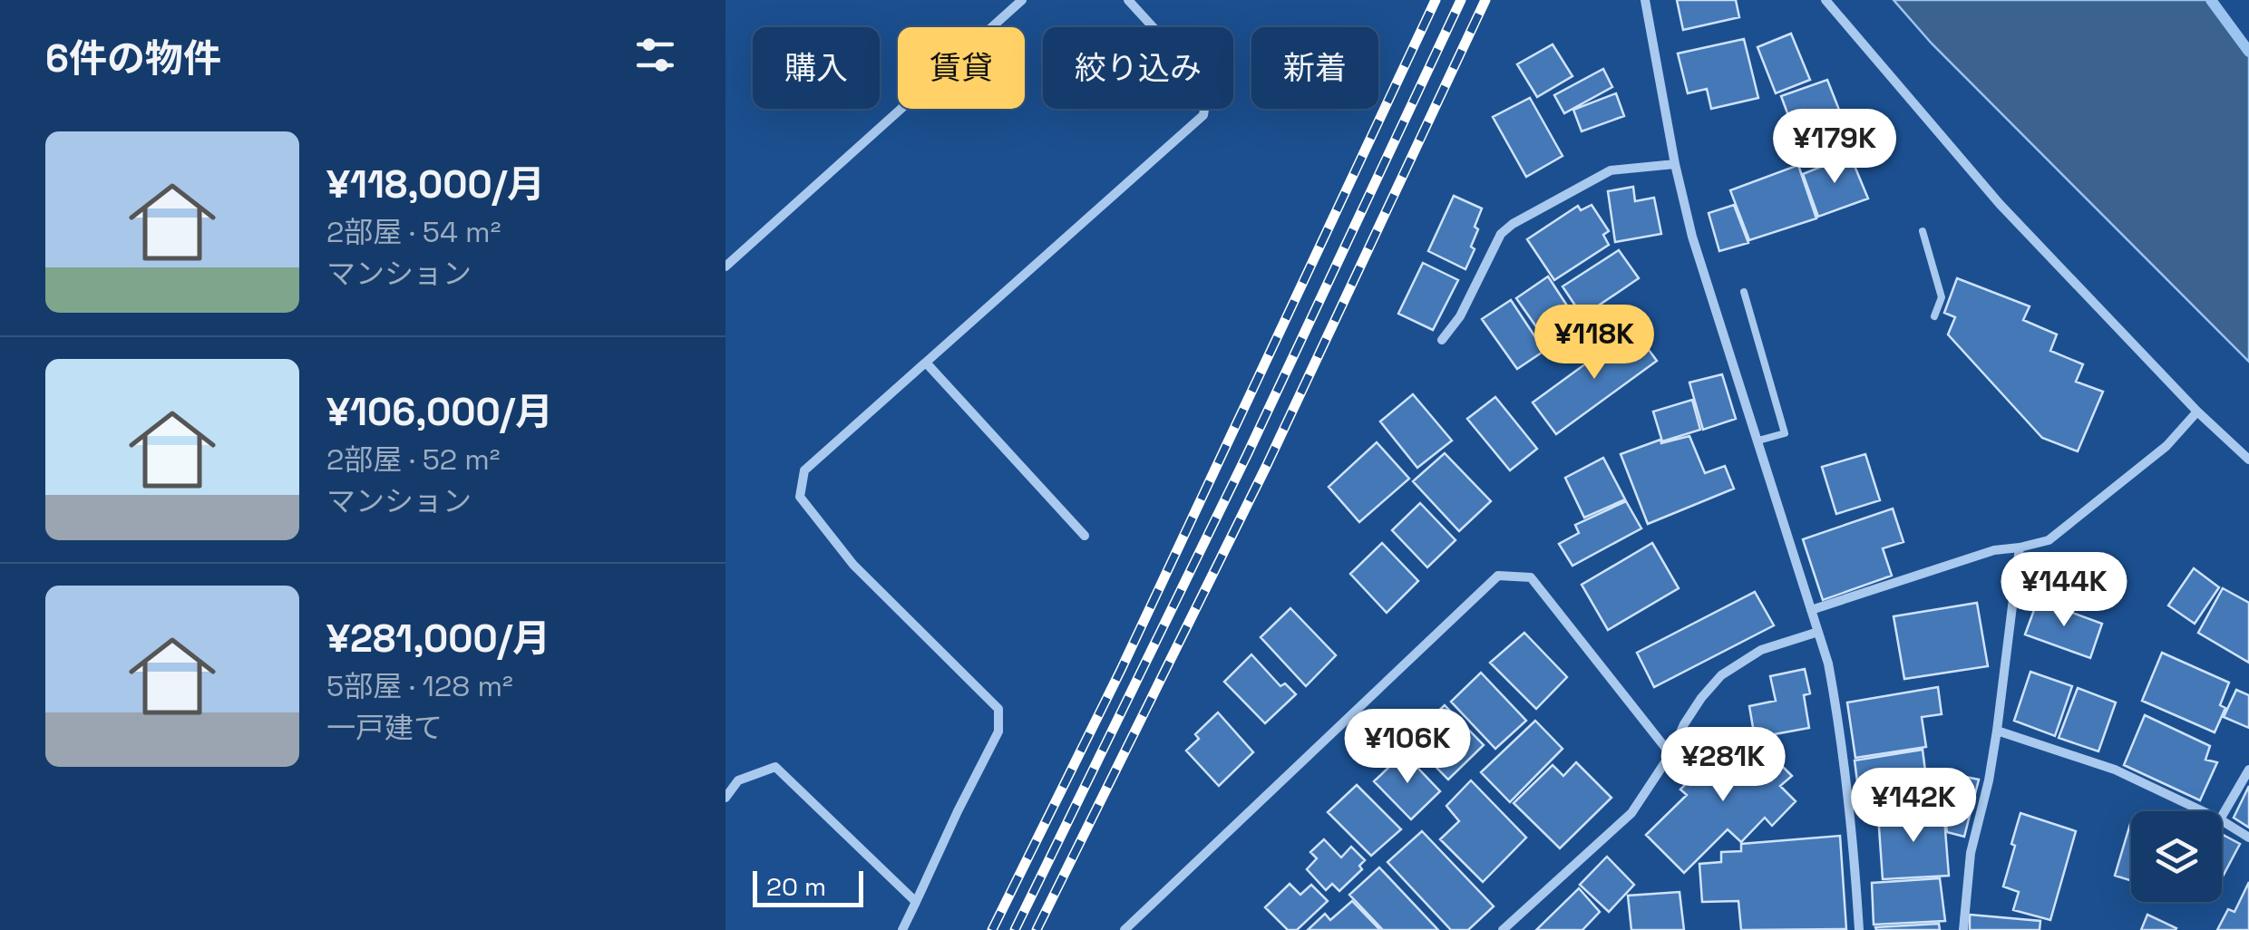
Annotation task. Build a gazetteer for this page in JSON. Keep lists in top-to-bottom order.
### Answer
{
  "scale_bar": "20 m",
  "page": {
    "heading": "6件の物件",
    "chip": [
      "購入",
      "賃貸",
      "絞り込み",
      "新着"
    ],
    "list": [
      {
        "name": "¥118,000/月",
        "note": "2部屋 · 54 m² · マンション"
      },
      {
        "name": "¥106,000/月",
        "note": "2部屋 · 52 m² · マンション"
      },
      {
        "name": "¥281,000/月",
        "note": "5部屋 · 128 m² · 一戸建て"
      }
    ],
    "price": [
      "¥179K",
      "¥118K",
      "¥144K",
      "¥106K",
      "¥281K",
      "¥142K"
    ],
    "scale": "20 m"
  }
}
